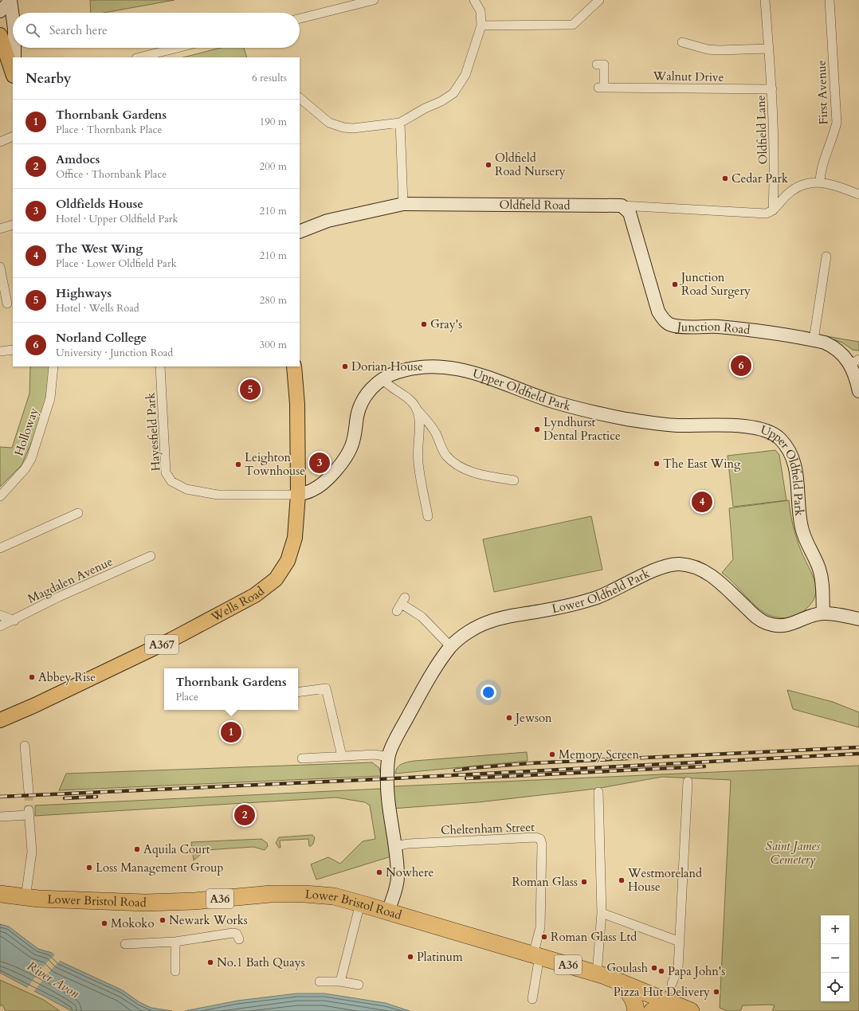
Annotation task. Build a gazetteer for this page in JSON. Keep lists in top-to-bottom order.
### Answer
{
  "streets": {
    "highway": ["A36", "Lower Bristol Road"],
    "main road": ["Wells Road", "A367"],
    "street": [
      "Walnut Drive",
      "First Avenue",
      "Oldfield Lane",
      "Oldfield Road",
      "Junction Road",
      "Upper Oldfield Park",
      "Holloway",
      "Hayesfield Park",
      "Magdalen Avenue",
      "Lower Oldfield Park",
      "Cheltenham Street"
    ]
  },
  "crossings": [
    ["Walnut Drive", "Oldfield Lane"],
    ["Oldfield Lane", "Oldfield Road"],
    ["Oldfield Road", "Junction Road"],
    ["Upper Oldfield Park", "Hayesfield Park"],
    ["Upper Oldfield Park", "Lower Oldfield Park"],
    ["Upper Oldfield Park", "Wells Road"],
    ["Hayesfield Park", "Wells Road"],
    ["Cheltenham Street", "Lower Bristol Road"]
  ],
  "water": ["River Avon"],
  "parks": ["Saint James Cemetery"],
  "places": [
    "Oldfield Road Nursery",
    "Cedar Park",
    "Junction Road Surgery",
    "Gray's",
    "Dorian House",
    "Lyndhurst Dental Practice",
    "The East Wing",
    "Leighton Townhouse",
    "Abbey Rise",
    "Jewson",
    "Memory Screen",
    "Aquila Court",
    "Loss Management Group",
    "Nowhere",
    "Westmoreland House",
    "Roman Glass",
    "Newark Works",
    "Mokoko",
    "Roman Glass Ltd",
    "Platinum",
    "No.1 Bath Quays",
    "Goulash",
    "Papa John's",
    "Pizza Hut Delivery"
  ],
  "page": {
    "search": "Search here",
    "heading": ["Nearby", "6 results"],
    "list": [
      {
        "mark": "1",
        "name": "Thornbank Gardens",
        "note": "Place · Thornbank Place",
        "value": "190 m"
      },
      {
        "mark": "2",
        "name": "Amdocs",
        "note": "Office · Thornbank Place",
        "value": "200 m"
      },
      {
        "mark": "3",
        "name": "Oldfields House",
        "note": "Hotel · Upper Oldfield Park",
        "value": "210 m"
      },
      {
        "mark": "4",
        "name": "The West Wing",
        "note": "Place · Lower Oldfield Park",
        "value": "210 m"
      },
      {
        "mark": "5",
        "name": "Highways",
        "note": "Hotel · Wells Road",
        "value": "280 m"
      },
      {
        "mark": "6",
        "name": "Norland College",
        "note": "University · Junction Road",
        "value": "300 m"
      }
    ],
    "pins": [
      "6",
      "5",
      "3",
      "4",
      "1",
      "2"
    ],
    "popup": ["Thornbank Gardens", "Place"],
    "map_buttons": ["+", "−"]
  }
}
